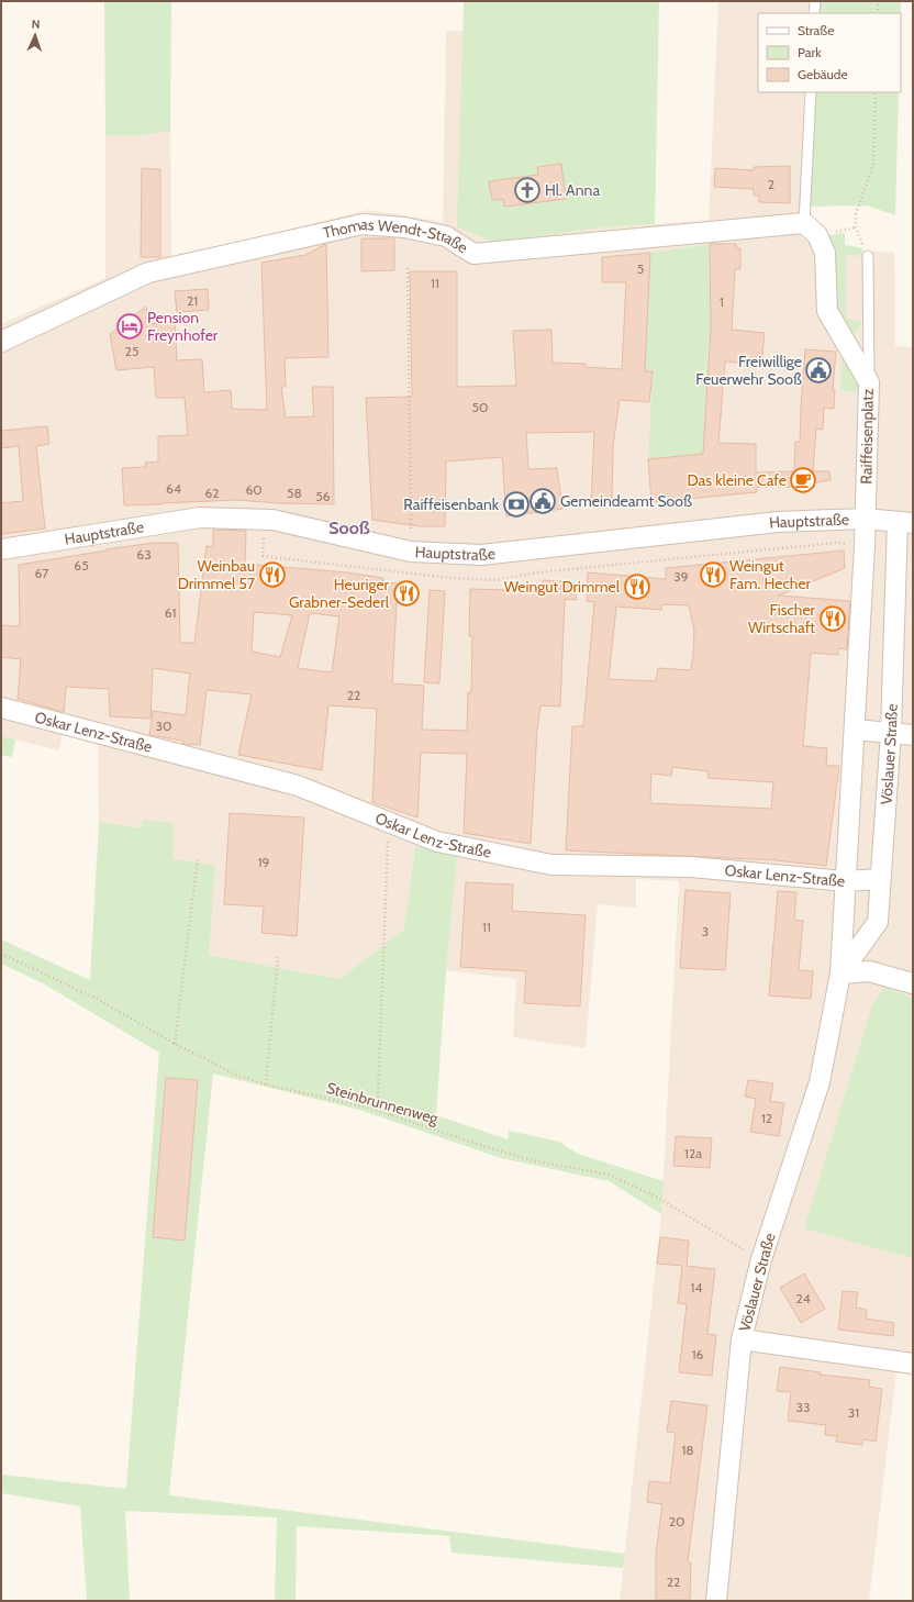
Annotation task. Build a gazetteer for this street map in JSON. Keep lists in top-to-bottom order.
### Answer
{
  "streets": {
    "street": [
      "Thomas Wendt-Straße",
      "Raiffeisenplatz",
      "Hauptstraße",
      "Oskar Lenz-Straße",
      "Vöslauer Straße"
    ],
    "path": ["Steinbrunnenweg"]
  },
  "crossings": [
    ["Thomas Wendt-Straße", "Raiffeisenplatz"],
    ["Raiffeisenplatz", "Hauptstraße"],
    ["Raiffeisenplatz", "Vöslauer Straße"],
    ["Hauptstraße", "Vöslauer Straße"],
    ["Oskar Lenz-Straße", "Vöslauer Straße"],
    ["Vöslauer Straße", "Steinbrunnenweg"]
  ],
  "districts": ["Sooß"],
  "places": {
    "church": ["Hl. Anna"],
    "hotel": ["Pension Freynhofer"],
    "public building": ["Freiwillige Feuerwehr Sooß", "Gemeindeamt Sooß"],
    "cafe": ["Das kleine Cafe"],
    "bank": ["Raiffeisenbank"],
    "restaurant": [
      "Weinbau Drimmel 57",
      "Weingut Fam. Hecher",
      "Weingut Drimmel",
      "Heuriger Grabner-Sederl",
      "Fischer Wirtschaft"
    ]
  },
  "house_numbers": [
    "2",
    "5",
    "11",
    "21",
    "1",
    "25",
    "50",
    "64",
    "60",
    "62",
    "58",
    "56",
    "63",
    "65",
    "67",
    "39",
    "61",
    "22",
    "30",
    "19",
    "11",
    "3",
    "12",
    "12a",
    "14",
    "24",
    "16",
    "33",
    "31",
    "18",
    "20",
    "22"
  ],
  "legend": ["Straße", "Park", "Gebäude"],
  "north": "top"
}
